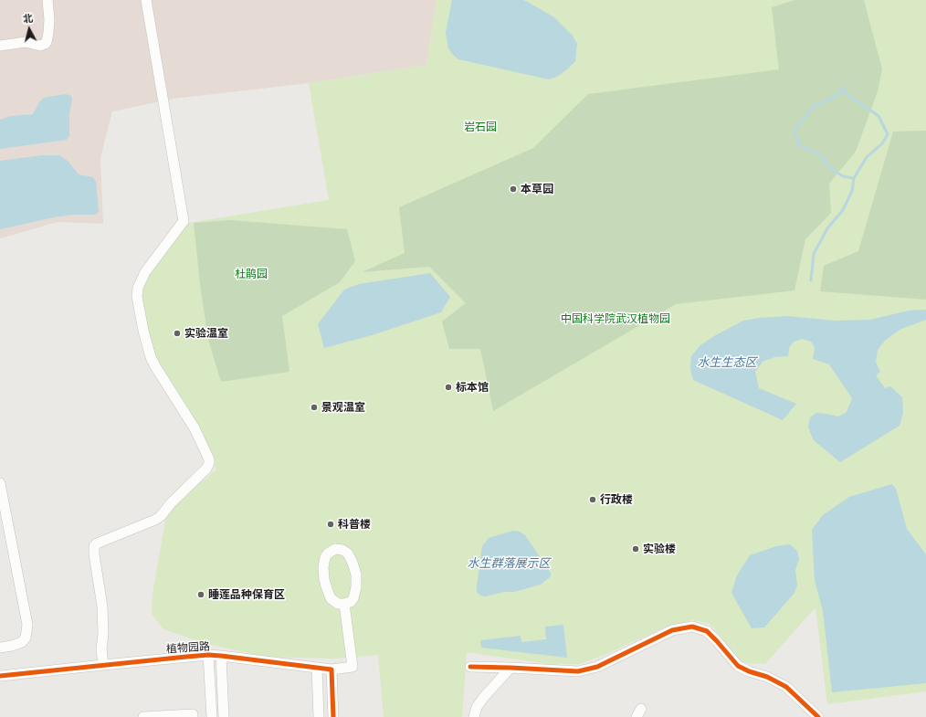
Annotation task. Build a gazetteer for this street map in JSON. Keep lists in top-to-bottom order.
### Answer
{
  "streets": {
    "street": ["植物园路"]
  },
  "water": ["水生生态区", "水生群落展示区"],
  "parks": ["岩石园", "杜鹃园", "中国科学院武汉植物园"],
  "places": [
    "本草园",
    "实验温室",
    "标本馆",
    "景观温室",
    "行政楼",
    "科普楼",
    "实验楼",
    "睡莲品种保育区"
  ],
  "north": "top"
}
